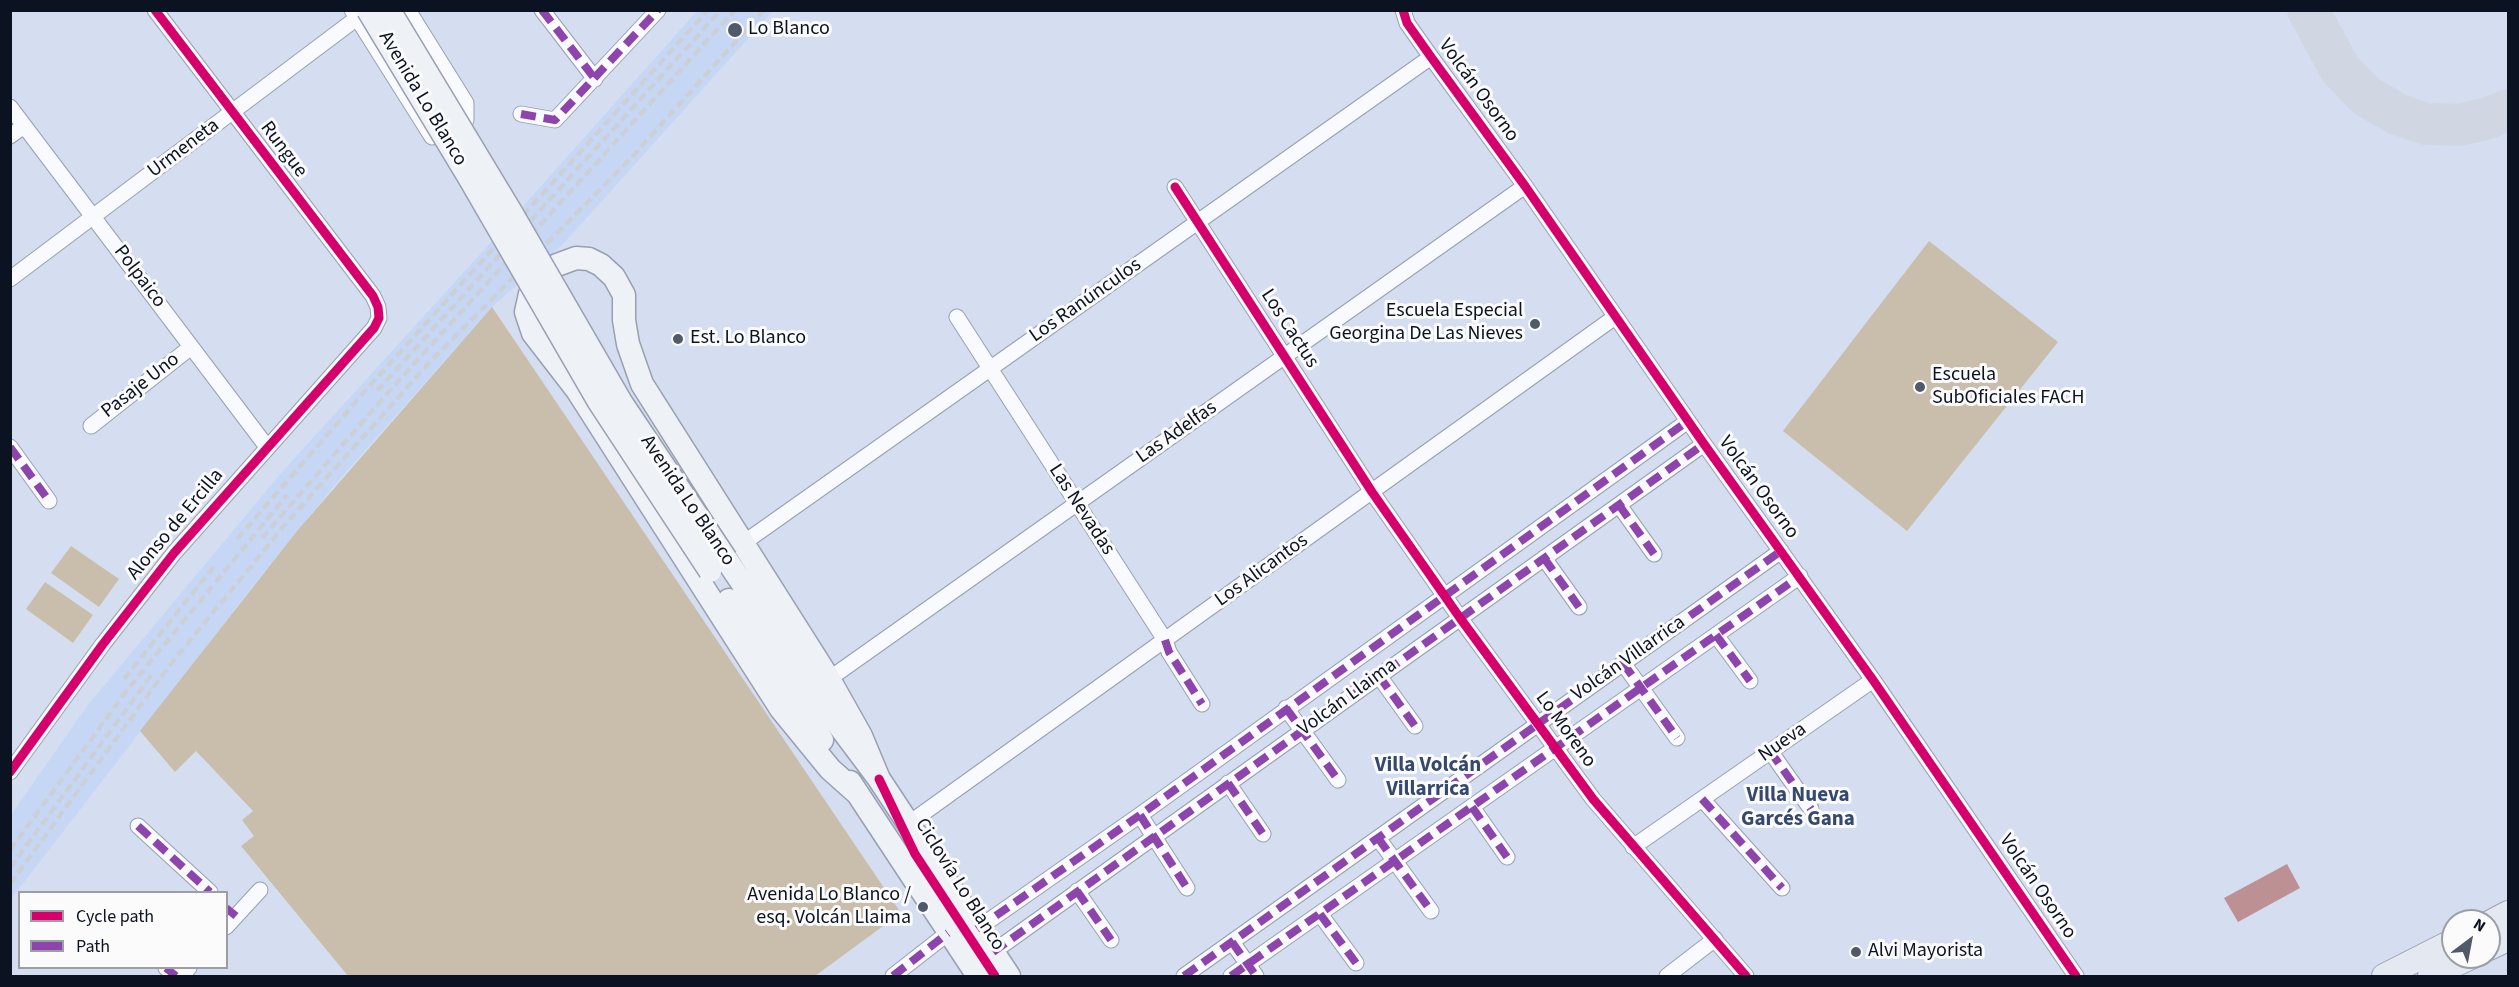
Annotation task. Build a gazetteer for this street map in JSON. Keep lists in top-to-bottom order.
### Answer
{
  "streets": {
    "main road": ["Avenida Lo Blanco"],
    "street": [
      "Volcán Osorno",
      "Urmeneta",
      "Rungue",
      "Polpaico",
      "Los Ranúnculos",
      "Los Cactus",
      "Pasaje Uno",
      "Las Adelfas",
      "Las Nevadas",
      "Alonso de Ercilla",
      "Los Alicantos",
      "Volcán Villarrica",
      "Volcán Llaima",
      "Lo Moreno",
      "Nueva"
    ],
    "cycle path": ["Ciclovía Lo Blanco"]
  },
  "crossings": [
    ["Volcán Osorno", "Los Ranúnculos"],
    ["Volcán Osorno", "Las Adelfas"],
    ["Volcán Osorno", "Los Alicantos"],
    ["Volcán Osorno", "Volcán Villarrica"],
    ["Volcán Osorno", "Volcán Llaima"],
    ["Volcán Osorno", "Nueva"],
    ["Avenida Lo Blanco", "Urmeneta"],
    ["Avenida Lo Blanco", "Los Ranúnculos"],
    ["Avenida Lo Blanco", "Los Alicantos"],
    ["Avenida Lo Blanco", "Volcán Llaima"],
    ["Urmeneta", "Rungue"],
    ["Urmeneta", "Polpaico"],
    ["Rungue", "Alonso de Ercilla"],
    ["Polpaico", "Pasaje Uno"],
    ["Polpaico", "Alonso de Ercilla"],
    ["Los Ranúnculos", "Los Cactus"],
    ["Los Ranúnculos", "Las Nevadas"],
    ["Los Cactus", "Las Adelfas"],
    ["Los Cactus", "Los Alicantos"],
    ["Los Cactus", "Lo Moreno"],
    ["Las Adelfas", "Las Nevadas"],
    ["Las Nevadas", "Los Alicantos"],
    ["Los Alicantos", "Lo Moreno"],
    ["Volcán Villarrica", "Lo Moreno"],
    ["Volcán Llaima", "Lo Moreno"],
    ["Lo Moreno", "Nueva"]
  ],
  "districts": ["Villa Volcán Villarrica", "Villa Nueva Garcés Gana"],
  "places": [
    "Lo Blanco",
    "Escuela Especial Georgina De Las Nieves",
    "Est. Lo Blanco",
    "Escuela SubOficiales FACH",
    "Avenida Lo Blanco / esq. Volcán Llaima",
    "Alvi Mayorista"
  ],
  "legend": ["Cycle path", "Path"],
  "north": "top right"
}
